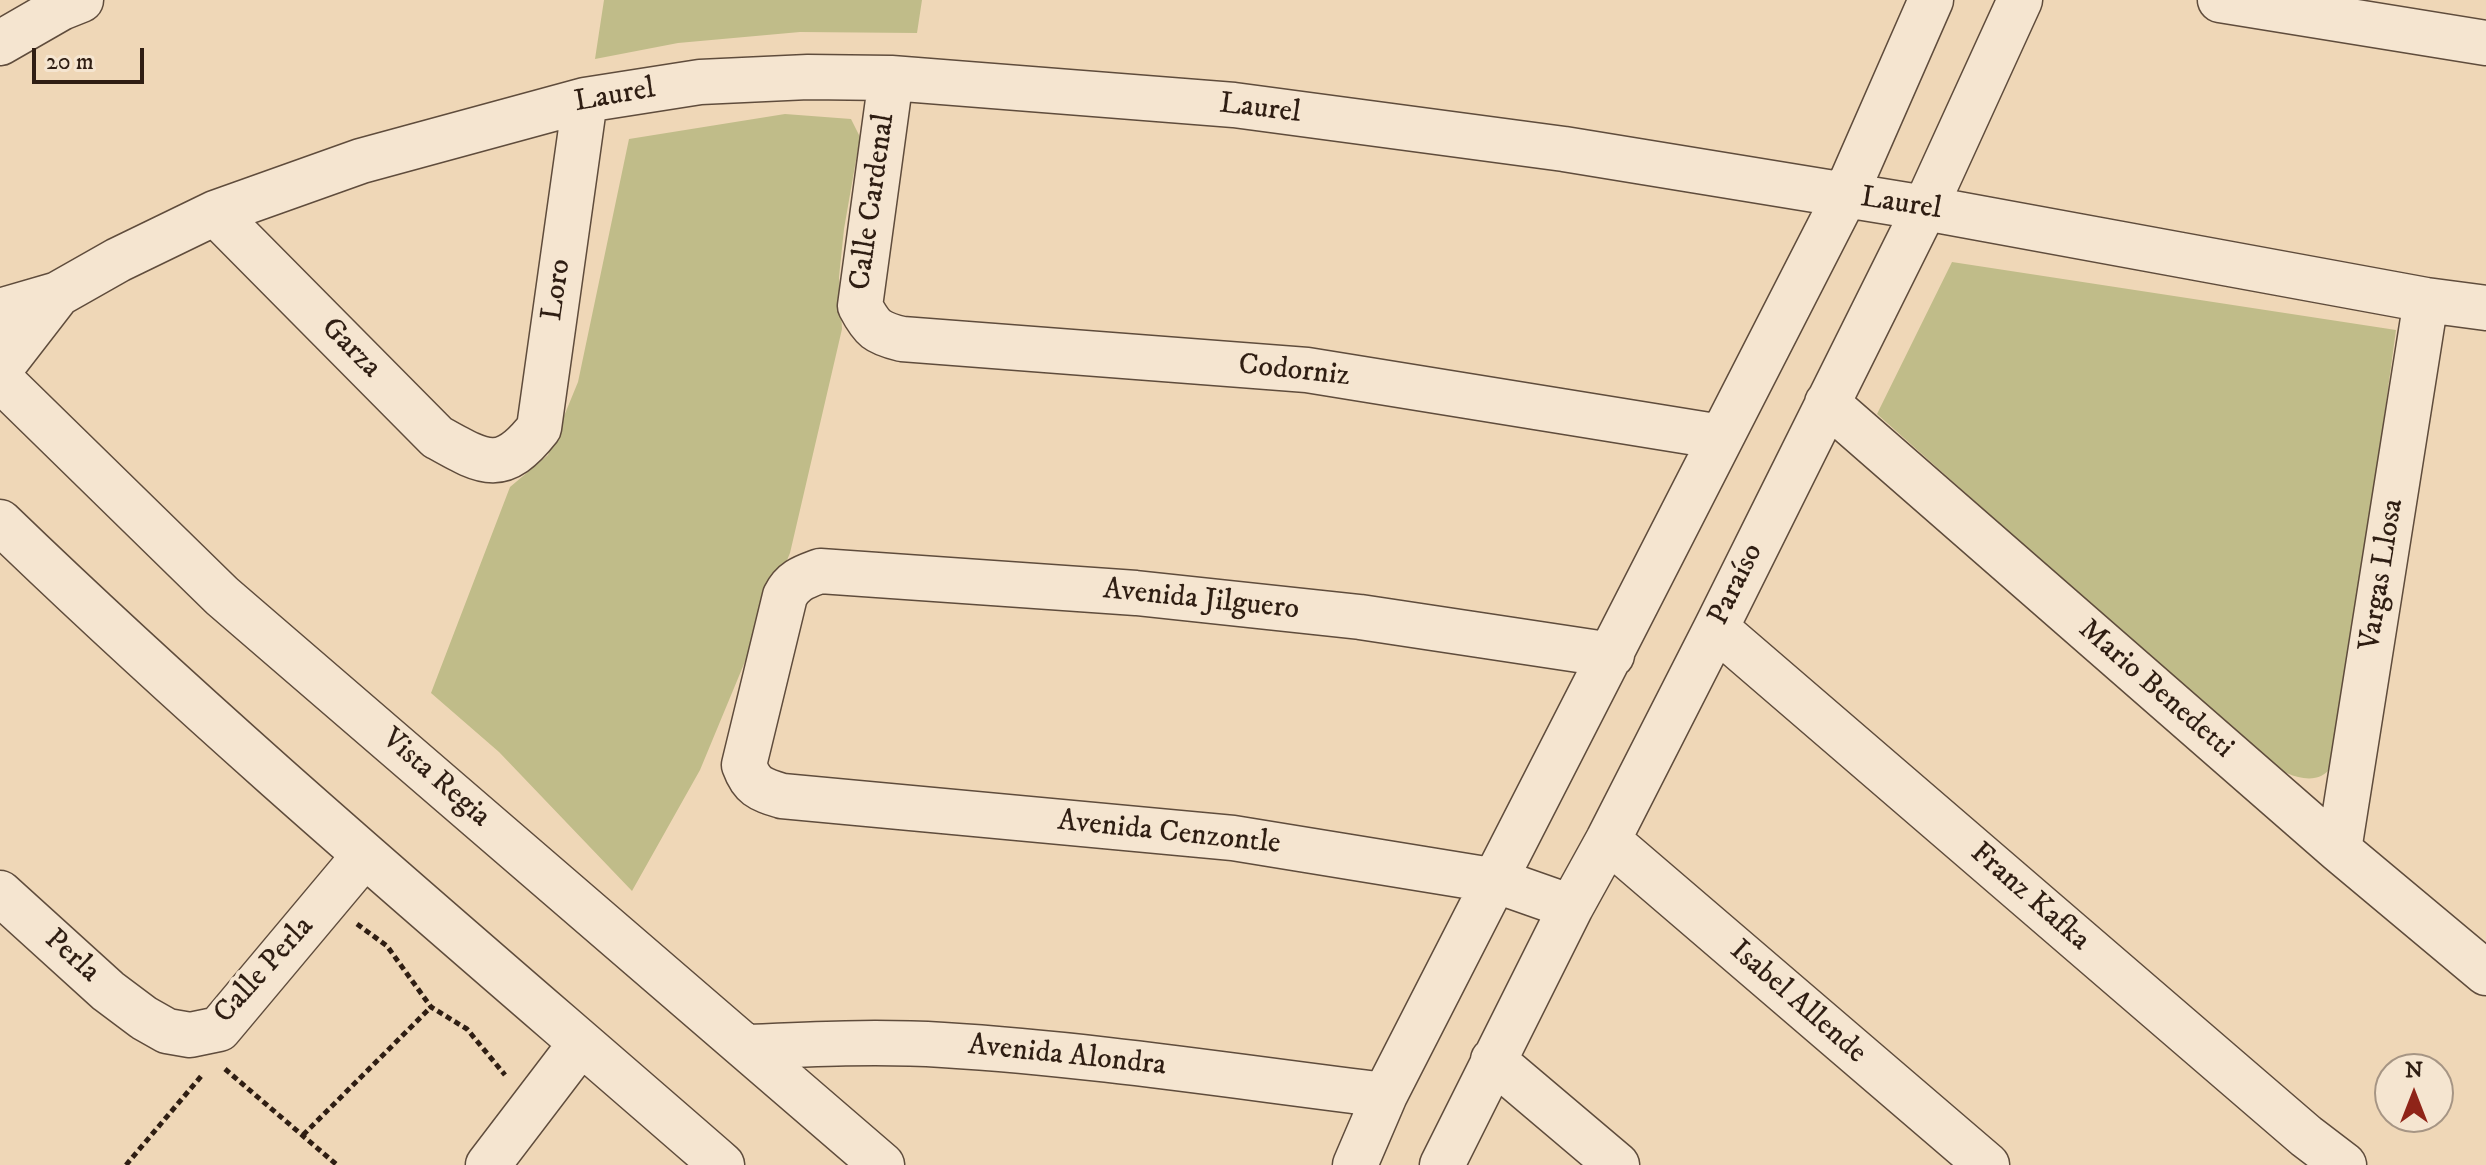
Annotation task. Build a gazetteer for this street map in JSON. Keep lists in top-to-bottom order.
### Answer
{
  "streets": {
    "street": [
      "Laurel",
      "Calle Cardenal",
      "Loro",
      "Garza",
      "Codorniz",
      "Vargas Llosa",
      "Paraíso",
      "Avenida Jilguero",
      "Mario Benedetti",
      "Vista Regia",
      "Avenida Cenzontle",
      "Franz Kafka",
      "Perla",
      "Calle Perla",
      "Isabel Allende",
      "Avenida Alondra"
    ]
  },
  "crossings": [
    ["Laurel", "Calle Cardenal"],
    ["Laurel", "Loro"],
    ["Laurel", "Garza"],
    ["Laurel", "Vargas Llosa"],
    ["Laurel", "Paraíso"],
    ["Calle Cardenal", "Codorniz"],
    ["Loro", "Garza"],
    ["Vargas Llosa", "Mario Benedetti"],
    ["Paraíso", "Mario Benedetti"],
    ["Paraíso", "Avenida Cenzontle"],
    ["Paraíso", "Franz Kafka"],
    ["Paraíso", "Isabel Allende"],
    ["Avenida Jilguero", "Avenida Cenzontle"],
    ["Vista Regia", "Avenida Alondra"],
    ["Perla", "Calle Perla"]
  ],
  "scale_bar": "20 m",
  "north": "top"
}
